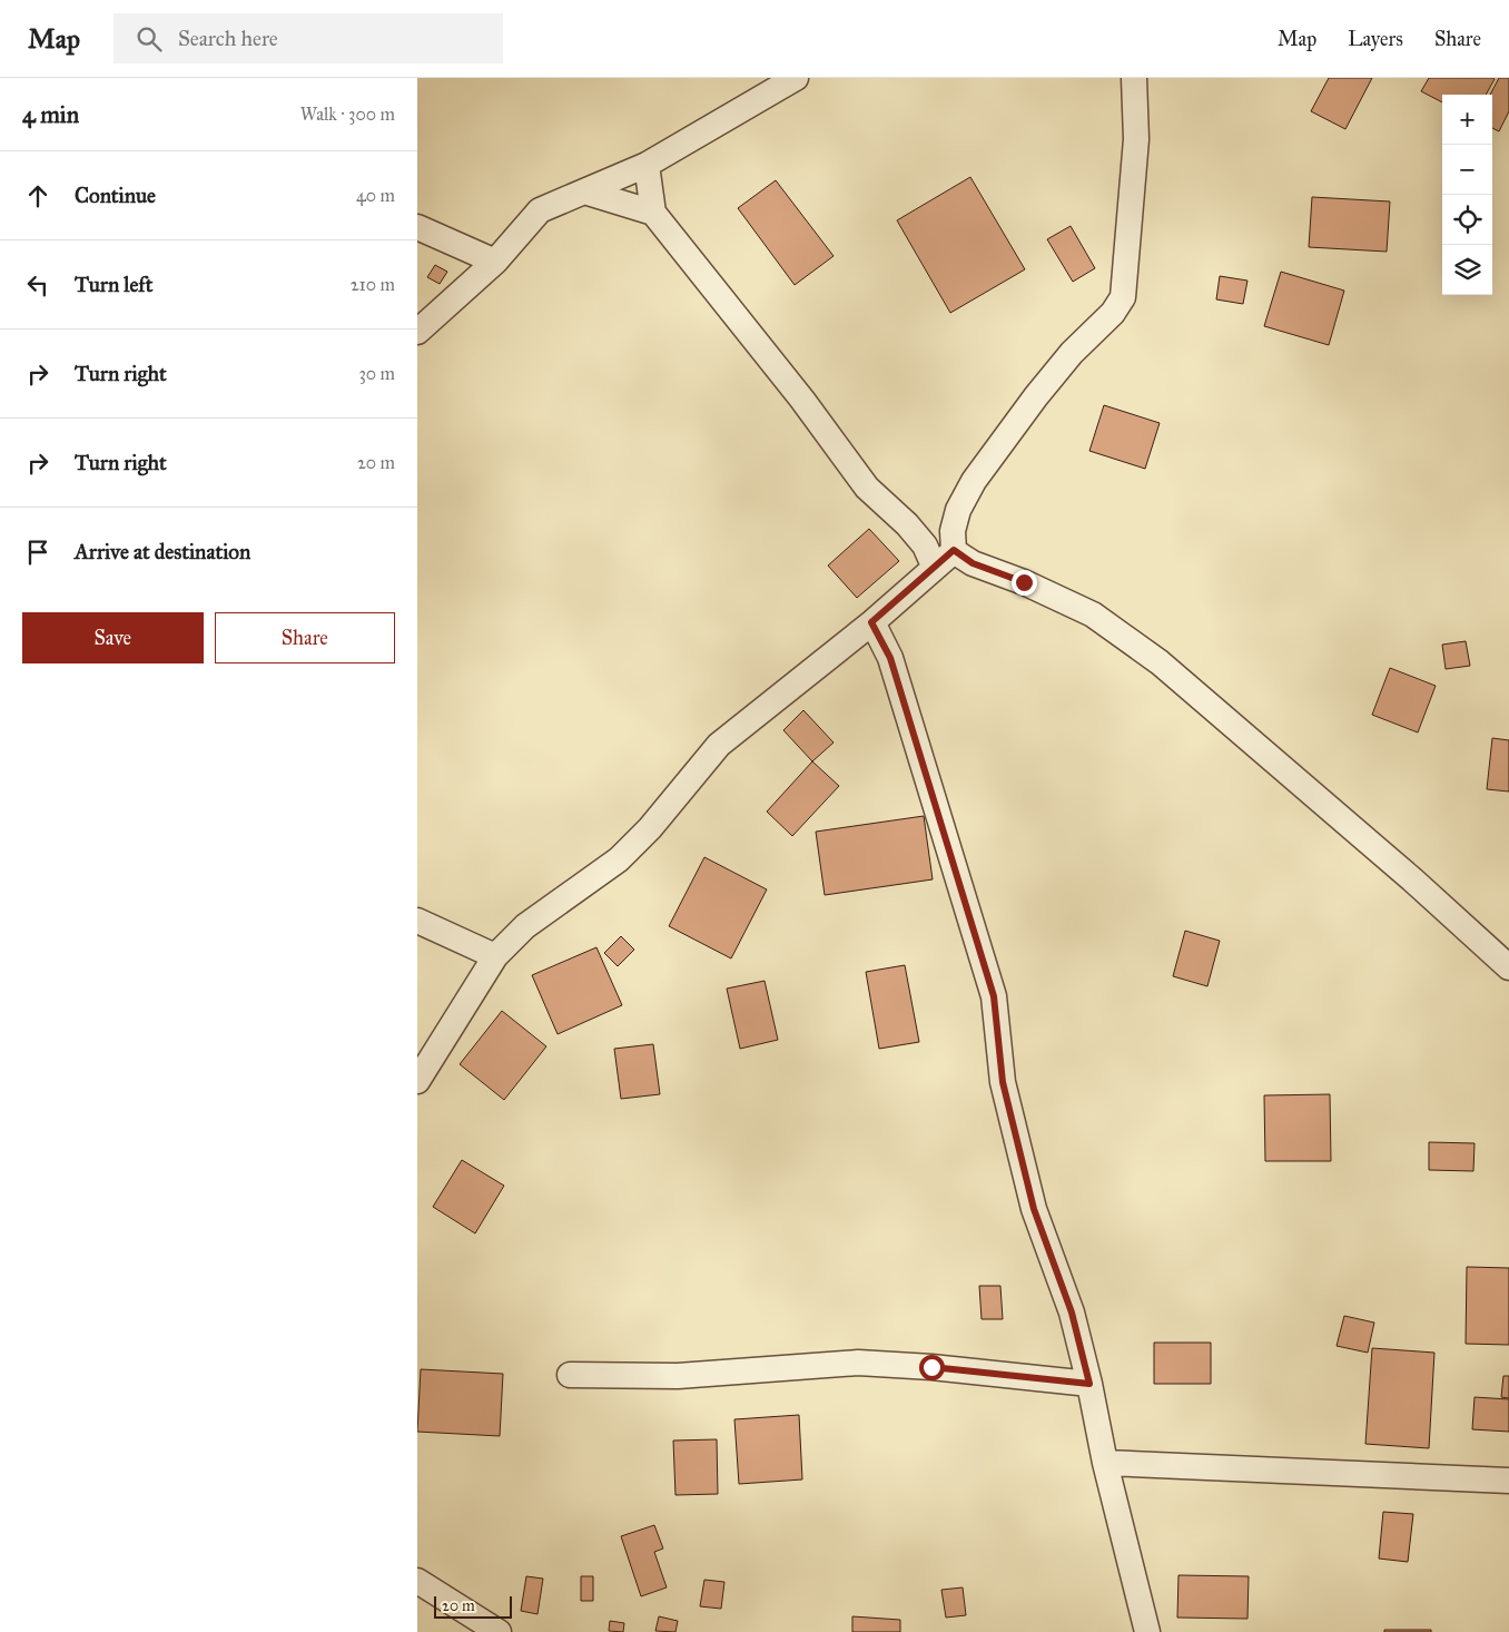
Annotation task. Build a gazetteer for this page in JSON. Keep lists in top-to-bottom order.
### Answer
{
  "scale_bar": "20 m",
  "page": {
    "header": "Map",
    "search": "Search here",
    "nav": ["Map", "Layers", "Share"],
    "heading": ["4 min", "Walk · 300 m"],
    "map_buttons": ["+", "−"],
    "list": [
      ["Continue", "40 m"],
      ["Turn left", "210 m"],
      ["Turn right", "30 m"],
      ["Turn right", "20 m"],
      "Arrive at destination"
    ],
    "buttons": ["Save", "Share"],
    "scale": "20 m"
  }
}
